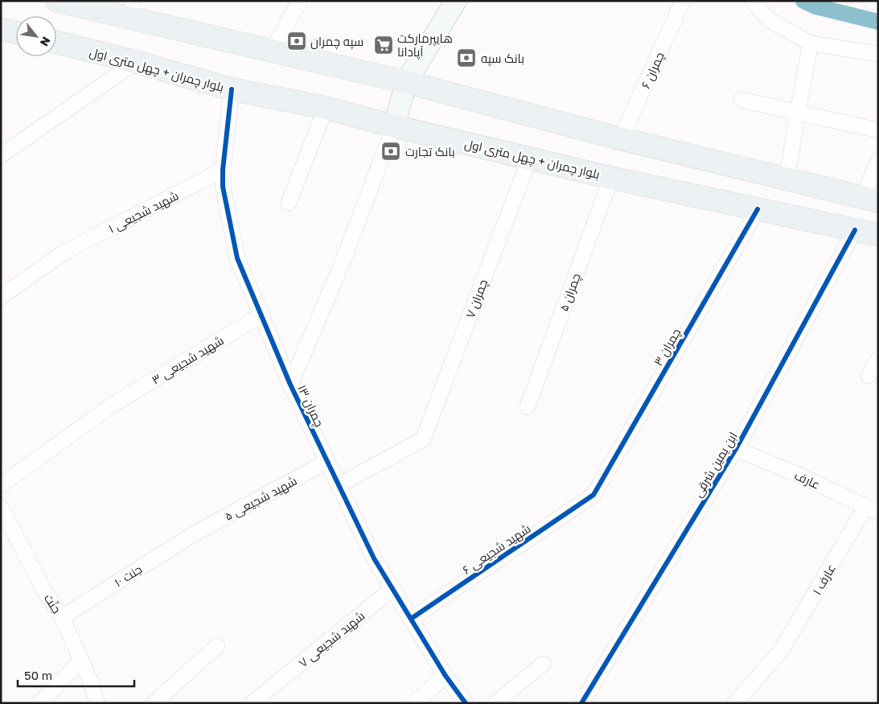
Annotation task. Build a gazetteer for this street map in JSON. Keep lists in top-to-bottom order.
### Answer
{
  "streets": {
    "main road": ["بلوار چمران + چهل متری اول"],
    "street": [
      "چمران ۶",
      "شهید شجیعی ۱",
      "چمران ۵",
      "چمران ۷",
      "چمران ۳",
      "شهید شجیعی ۳",
      "چمران ۱۳",
      "ابن یمین شرقی",
      "عارف",
      "شهید شجیعی ۵",
      "شهید شجیعی ۶",
      "جنت ۱۰",
      "عارف ۱",
      "جنّت",
      "شهید شجیعی ۷"
    ]
  },
  "crossings": [
    ["بلوار چمران + چهل متری اول", "چمران ۵"],
    ["بلوار چمران + چهل متری اول", "چمران ۷"],
    ["بلوار چمران + چهل متری اول", "چمران ۳"],
    ["بلوار چمران + چهل متری اول", "چمران ۱۳"],
    ["بلوار چمران + چهل متری اول", "ابن یمین شرقی"],
    ["شهید شجیعی ۱", "چمران ۱۳"],
    ["چمران ۷", "چمران ۱۳"],
    ["چمران ۳", "شهید شجیعی ۶"],
    ["شهید شجیعی ۳", "چمران ۱۳"],
    ["چمران ۱۳", "شهید شجیعی ۵"],
    ["چمران ۱۳", "شهید شجیعی ۶"],
    ["چمران ۱۳", "شهید شجیعی ۷"],
    ["ابن یمین شرقی", "عارف"],
    ["عارف", "عارف ۱"],
    ["شهید شجیعی ۵", "جنت ۱۰"],
    ["جنت ۱۰", "جنّت"]
  ],
  "places": {
    "bank": ["سپه چمران", "بانک سپه", "بانک تجارت"],
    "supermarket": ["هایپرمارکت آپادانا"]
  },
  "scale_bar": "50 m",
  "north": "bottom right"
}
